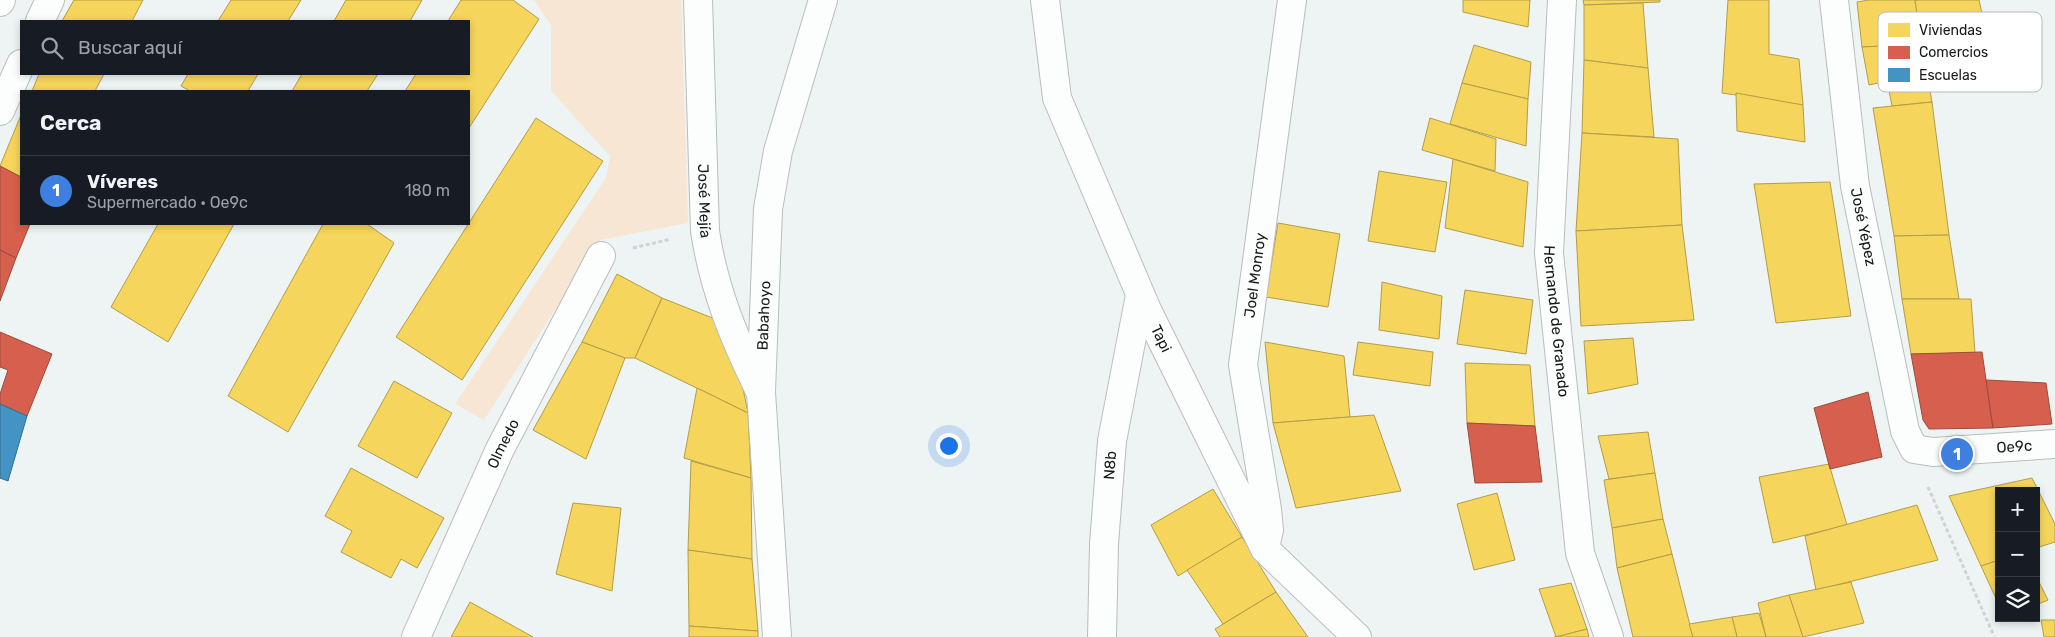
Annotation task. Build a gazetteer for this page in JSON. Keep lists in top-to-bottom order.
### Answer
{
  "streets": {
    "street": [
      "José Mejía",
      "José Yépez",
      "Joel Monroy",
      "Babahoyo",
      "Hernando de Granado",
      "Tapi",
      "Olmedo",
      "Oe9c",
      "N8b"
    ]
  },
  "crossings": [
    ["José Mejía", "Babahoyo"],
    ["José Yépez", "Oe9c"],
    ["Joel Monroy", "Tapi"],
    ["Tapi", "N8b"]
  ],
  "legend": ["Viviendas", "Comercios", "Escuelas"],
  "page": {
    "search": "Buscar aquí",
    "heading": "Cerca",
    "list": [
      {
        "mark": "1",
        "name": "Víveres",
        "note": "Supermercado · Oe9c",
        "value": "180 m"
      }
    ],
    "pins": "1",
    "map_buttons": ["+", "−"]
  }
}
